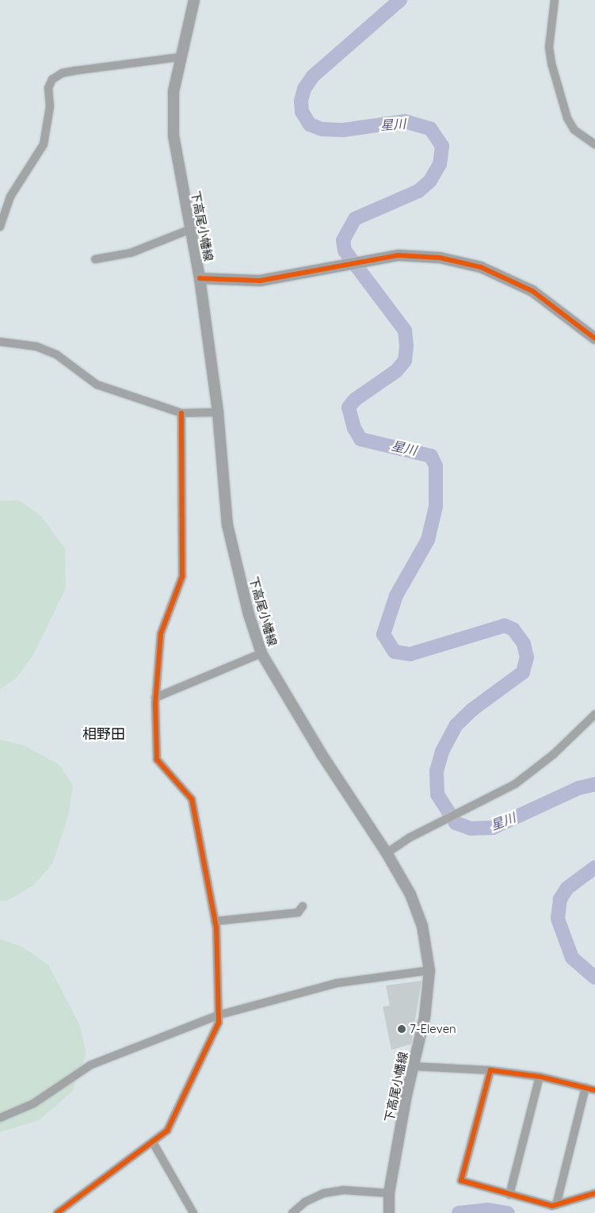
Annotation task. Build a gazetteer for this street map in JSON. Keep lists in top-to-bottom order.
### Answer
{
  "streets": {
    "main road": ["下高尾小幡線"]
  },
  "districts": ["相野田"],
  "water": ["星川"],
  "places": ["7-Eleven"]
}
